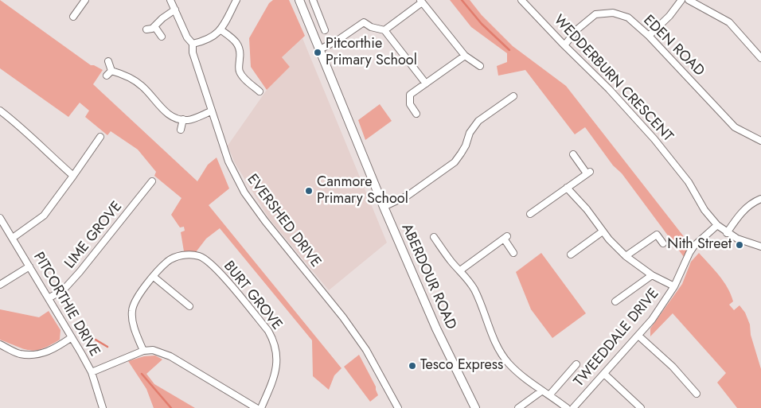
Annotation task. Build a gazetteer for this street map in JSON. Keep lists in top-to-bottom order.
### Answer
{
  "streets": {
    "main road": ["ABERDOUR ROAD"],
    "street": [
      "EDEN ROAD",
      "WEDDERBURN CRESCENT",
      "EVERSHED DRIVE",
      "LIME GROVE",
      "BURT GROVE",
      "PITCORTHIE DRIVE",
      "TWEEDDALE DRIVE"
    ]
  },
  "crossings": [
    ["EDEN ROAD", "WEDDERBURN CRESCENT"],
    ["WEDDERBURN CRESCENT", "TWEEDDALE DRIVE"],
    ["LIME GROVE", "PITCORTHIE DRIVE"]
  ],
  "places": [
    "Pitcorthie Primary School",
    "Canmore Primary School",
    "Nith Street",
    "Tesco Express"
  ]
}
